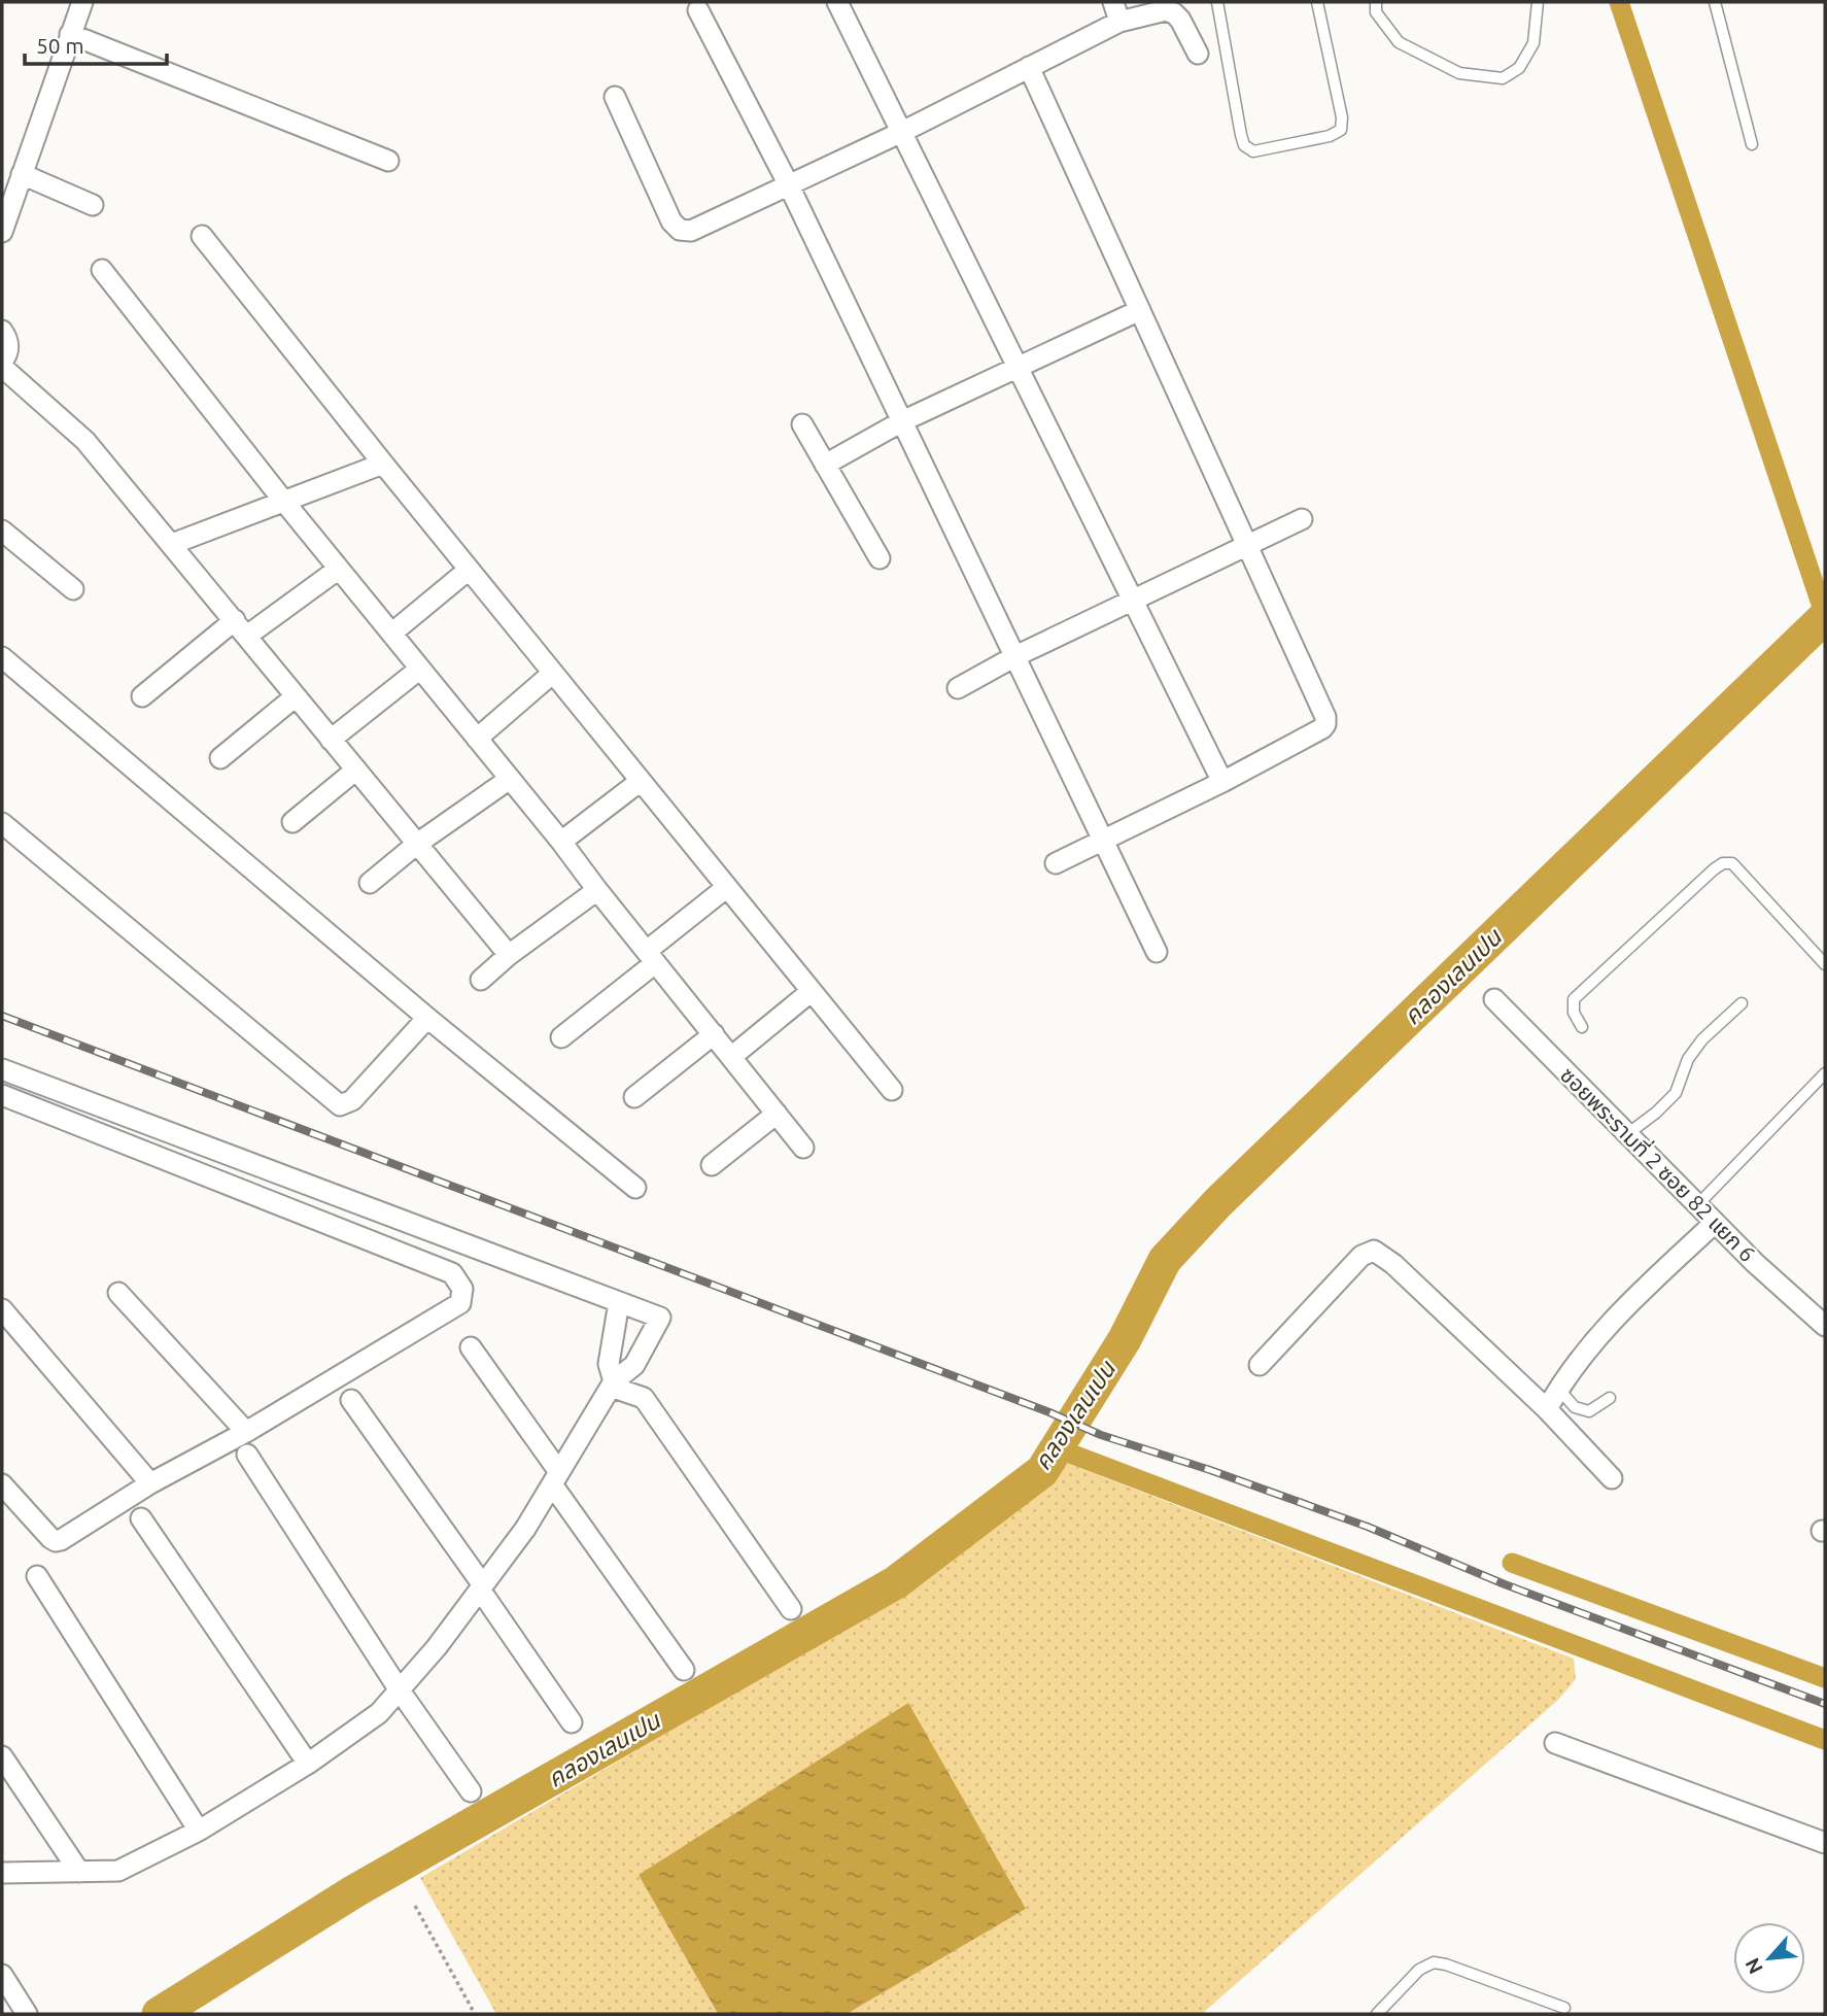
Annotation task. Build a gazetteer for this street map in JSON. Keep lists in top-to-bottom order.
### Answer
{
  "streets": {
    "street": ["ซอยพระรามที่ 2 ซอย 82 แยก 6"]
  },
  "water": ["คลองเลนเปน"],
  "scale_bar": "50 m",
  "north": "bottom left"
}
